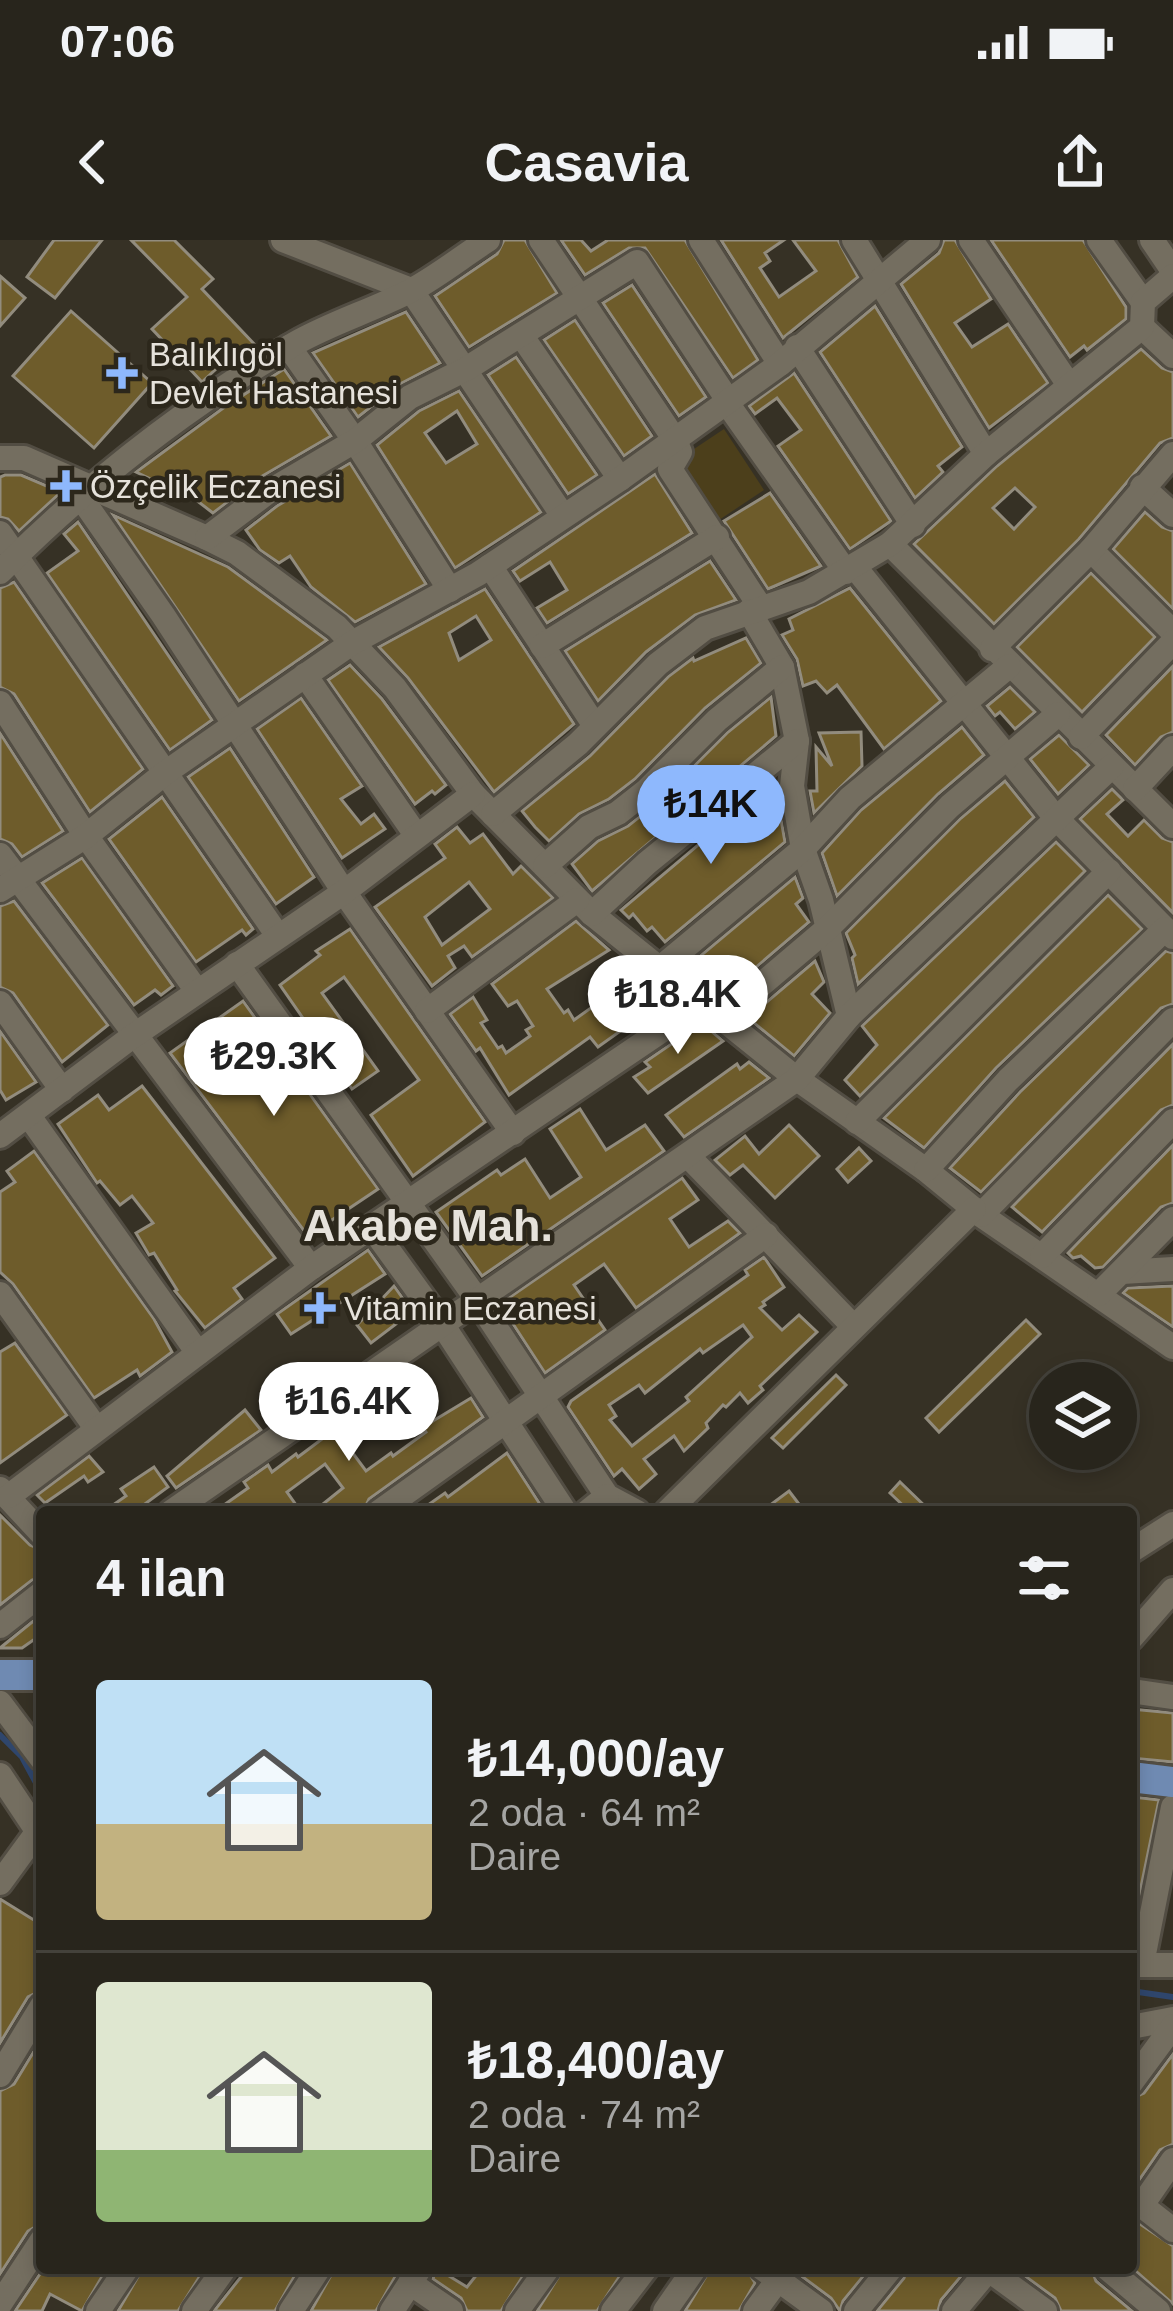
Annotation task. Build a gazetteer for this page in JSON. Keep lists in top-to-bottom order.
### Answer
{
  "districts": ["Akabe Mah."],
  "places": {
    "health": ["Balıklıgöl Devlet Hastanesi", "Özçelik Eczanesi", "Vitamin Eczanesi"]
  },
  "page": {
    "status": "07:06",
    "header": "Casavia",
    "price": [
      "₺14K",
      "₺18.4K",
      "₺29.3K",
      "₺16.4K"
    ],
    "heading": "4 ilan",
    "list": [
      {
        "name": "₺14,000/ay",
        "note": "2 oda · 64 m² · Daire"
      },
      {
        "name": "₺18,400/ay",
        "note": "2 oda · 74 m² · Daire"
      }
    ]
  }
}
